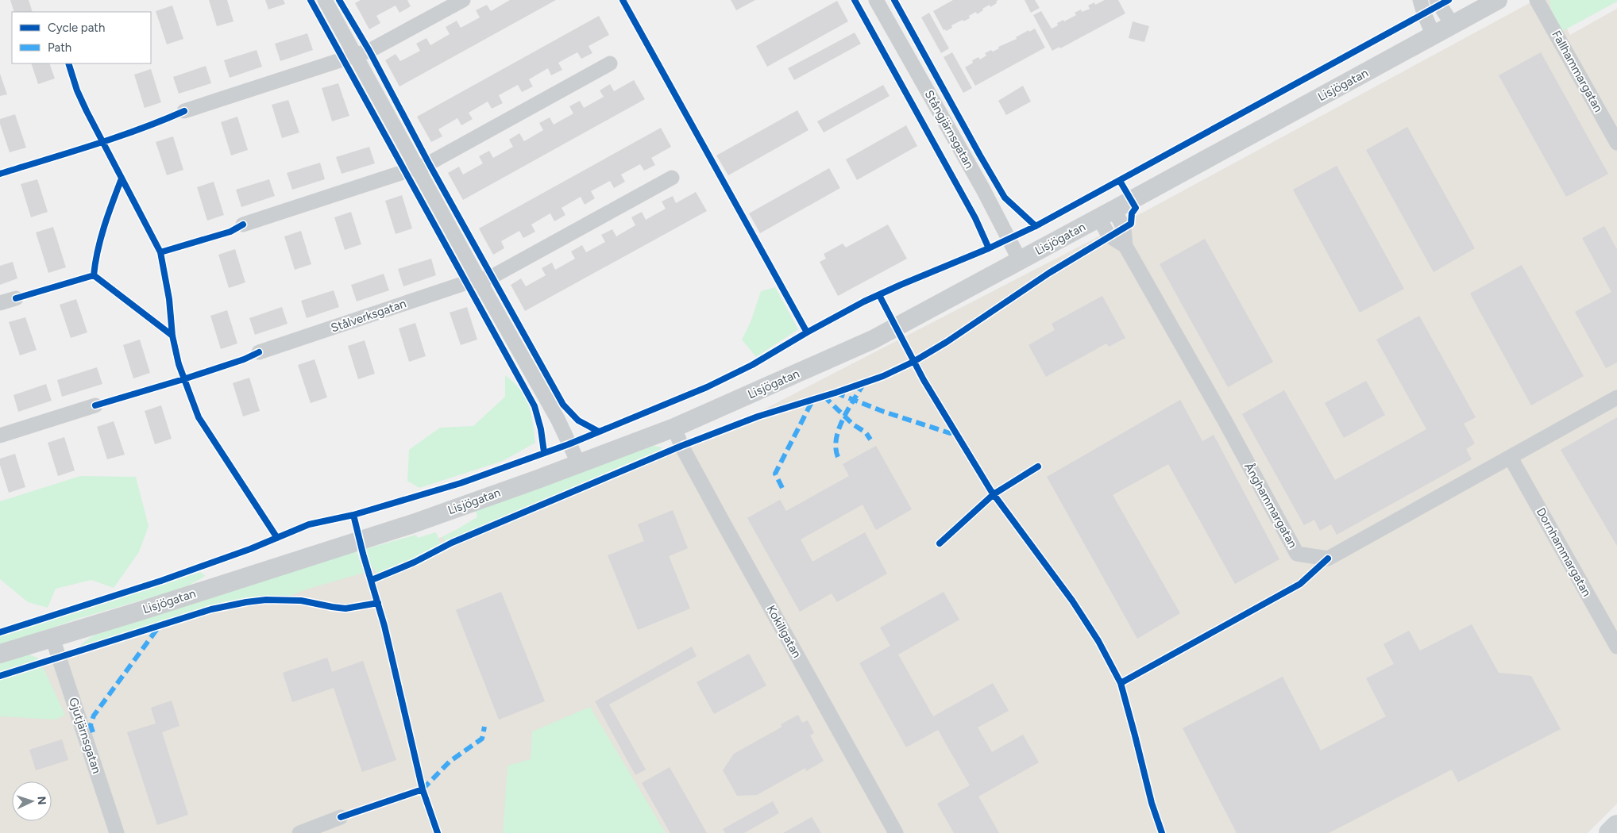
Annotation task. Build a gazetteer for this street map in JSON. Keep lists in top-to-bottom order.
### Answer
{
  "streets": {
    "street": [
      "Fallhammargatan",
      "Lisjögatan",
      "Stångjärnsgatan",
      "Stålverksgatan",
      "Ånghammargatan",
      "Dornhammargatan",
      "Kokillgatan",
      "Gjutjärnsgatan"
    ]
  },
  "crossings": [
    ["Lisjögatan", "Stångjärnsgatan"],
    ["Lisjögatan", "Ånghammargatan"],
    ["Lisjögatan", "Kokillgatan"],
    ["Lisjögatan", "Gjutjärnsgatan"],
    ["Ånghammargatan", "Dornhammargatan"]
  ],
  "legend": ["Cycle path", "Path"],
  "north": "right"
}
